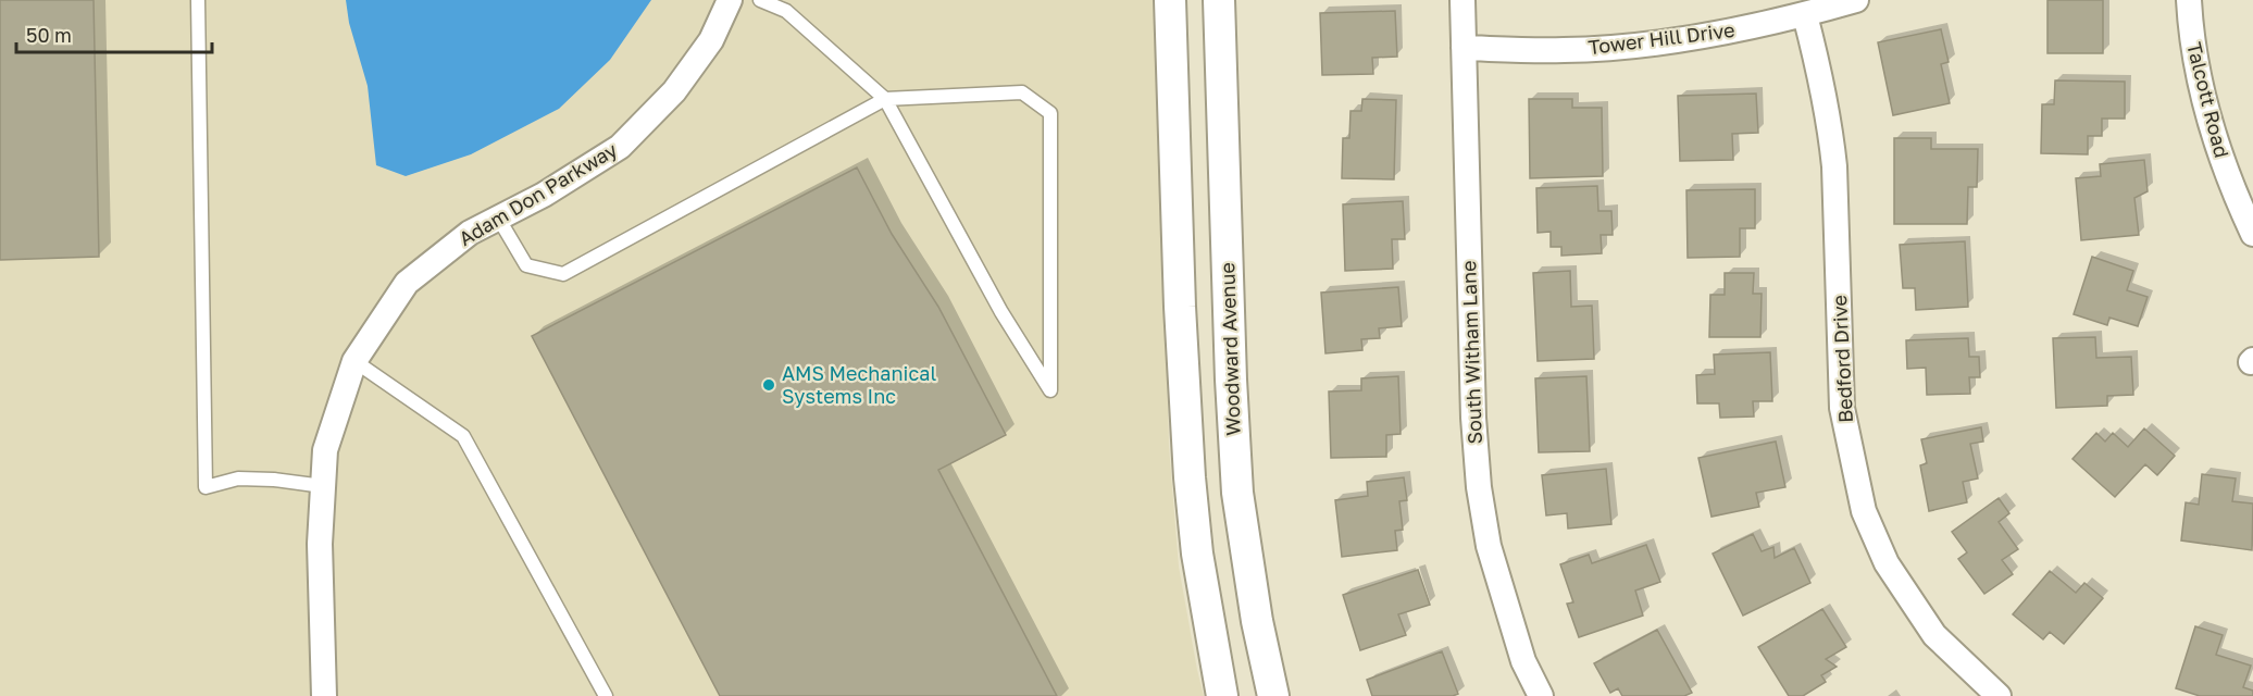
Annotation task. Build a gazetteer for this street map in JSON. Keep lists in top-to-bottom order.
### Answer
{
  "streets": {
    "street": [
      "Tower Hill Drive",
      "Talcott Road",
      "Adam Don Parkway",
      "Woodward Avenue",
      "South Witham Lane",
      "Bedford Drive"
    ]
  },
  "crossings": [
    ["Tower Hill Drive", "South Witham Lane"],
    ["Tower Hill Drive", "Bedford Drive"]
  ],
  "places": ["AMS Mechanical Systems Inc"],
  "scale_bar": "50 m"
}
